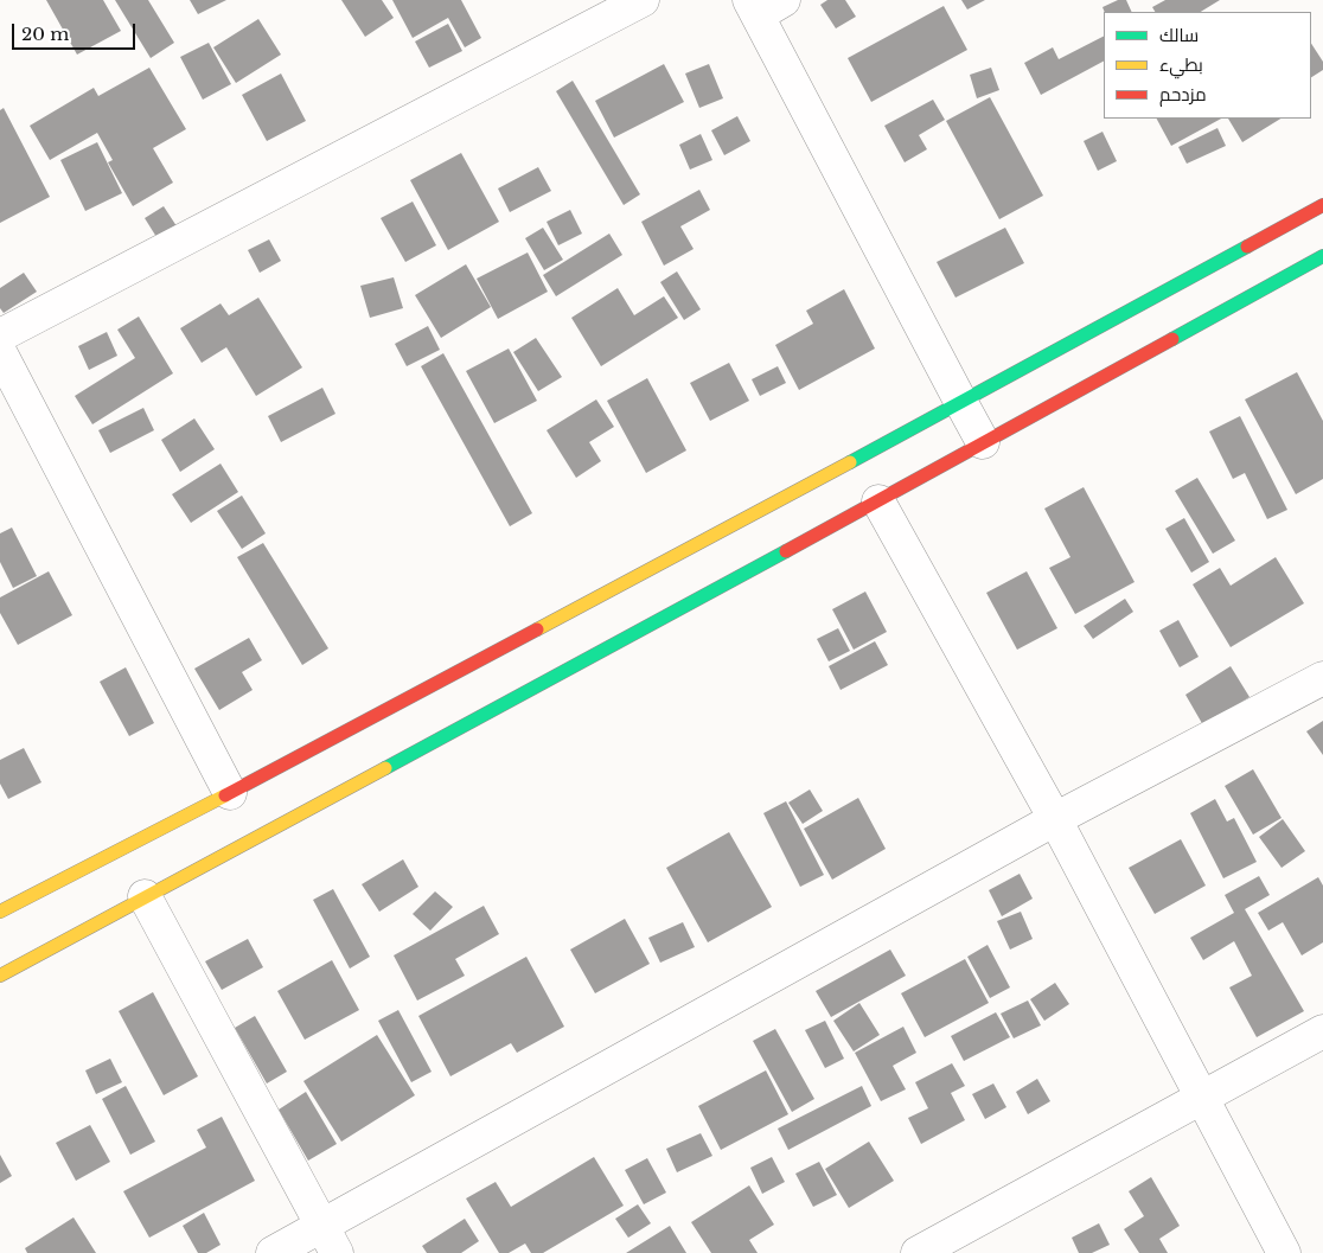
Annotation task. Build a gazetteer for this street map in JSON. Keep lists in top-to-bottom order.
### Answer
{
  "legend": ["سالك", "بطيء", "مزدحم"],
  "scale_bar": "20 m"
}
